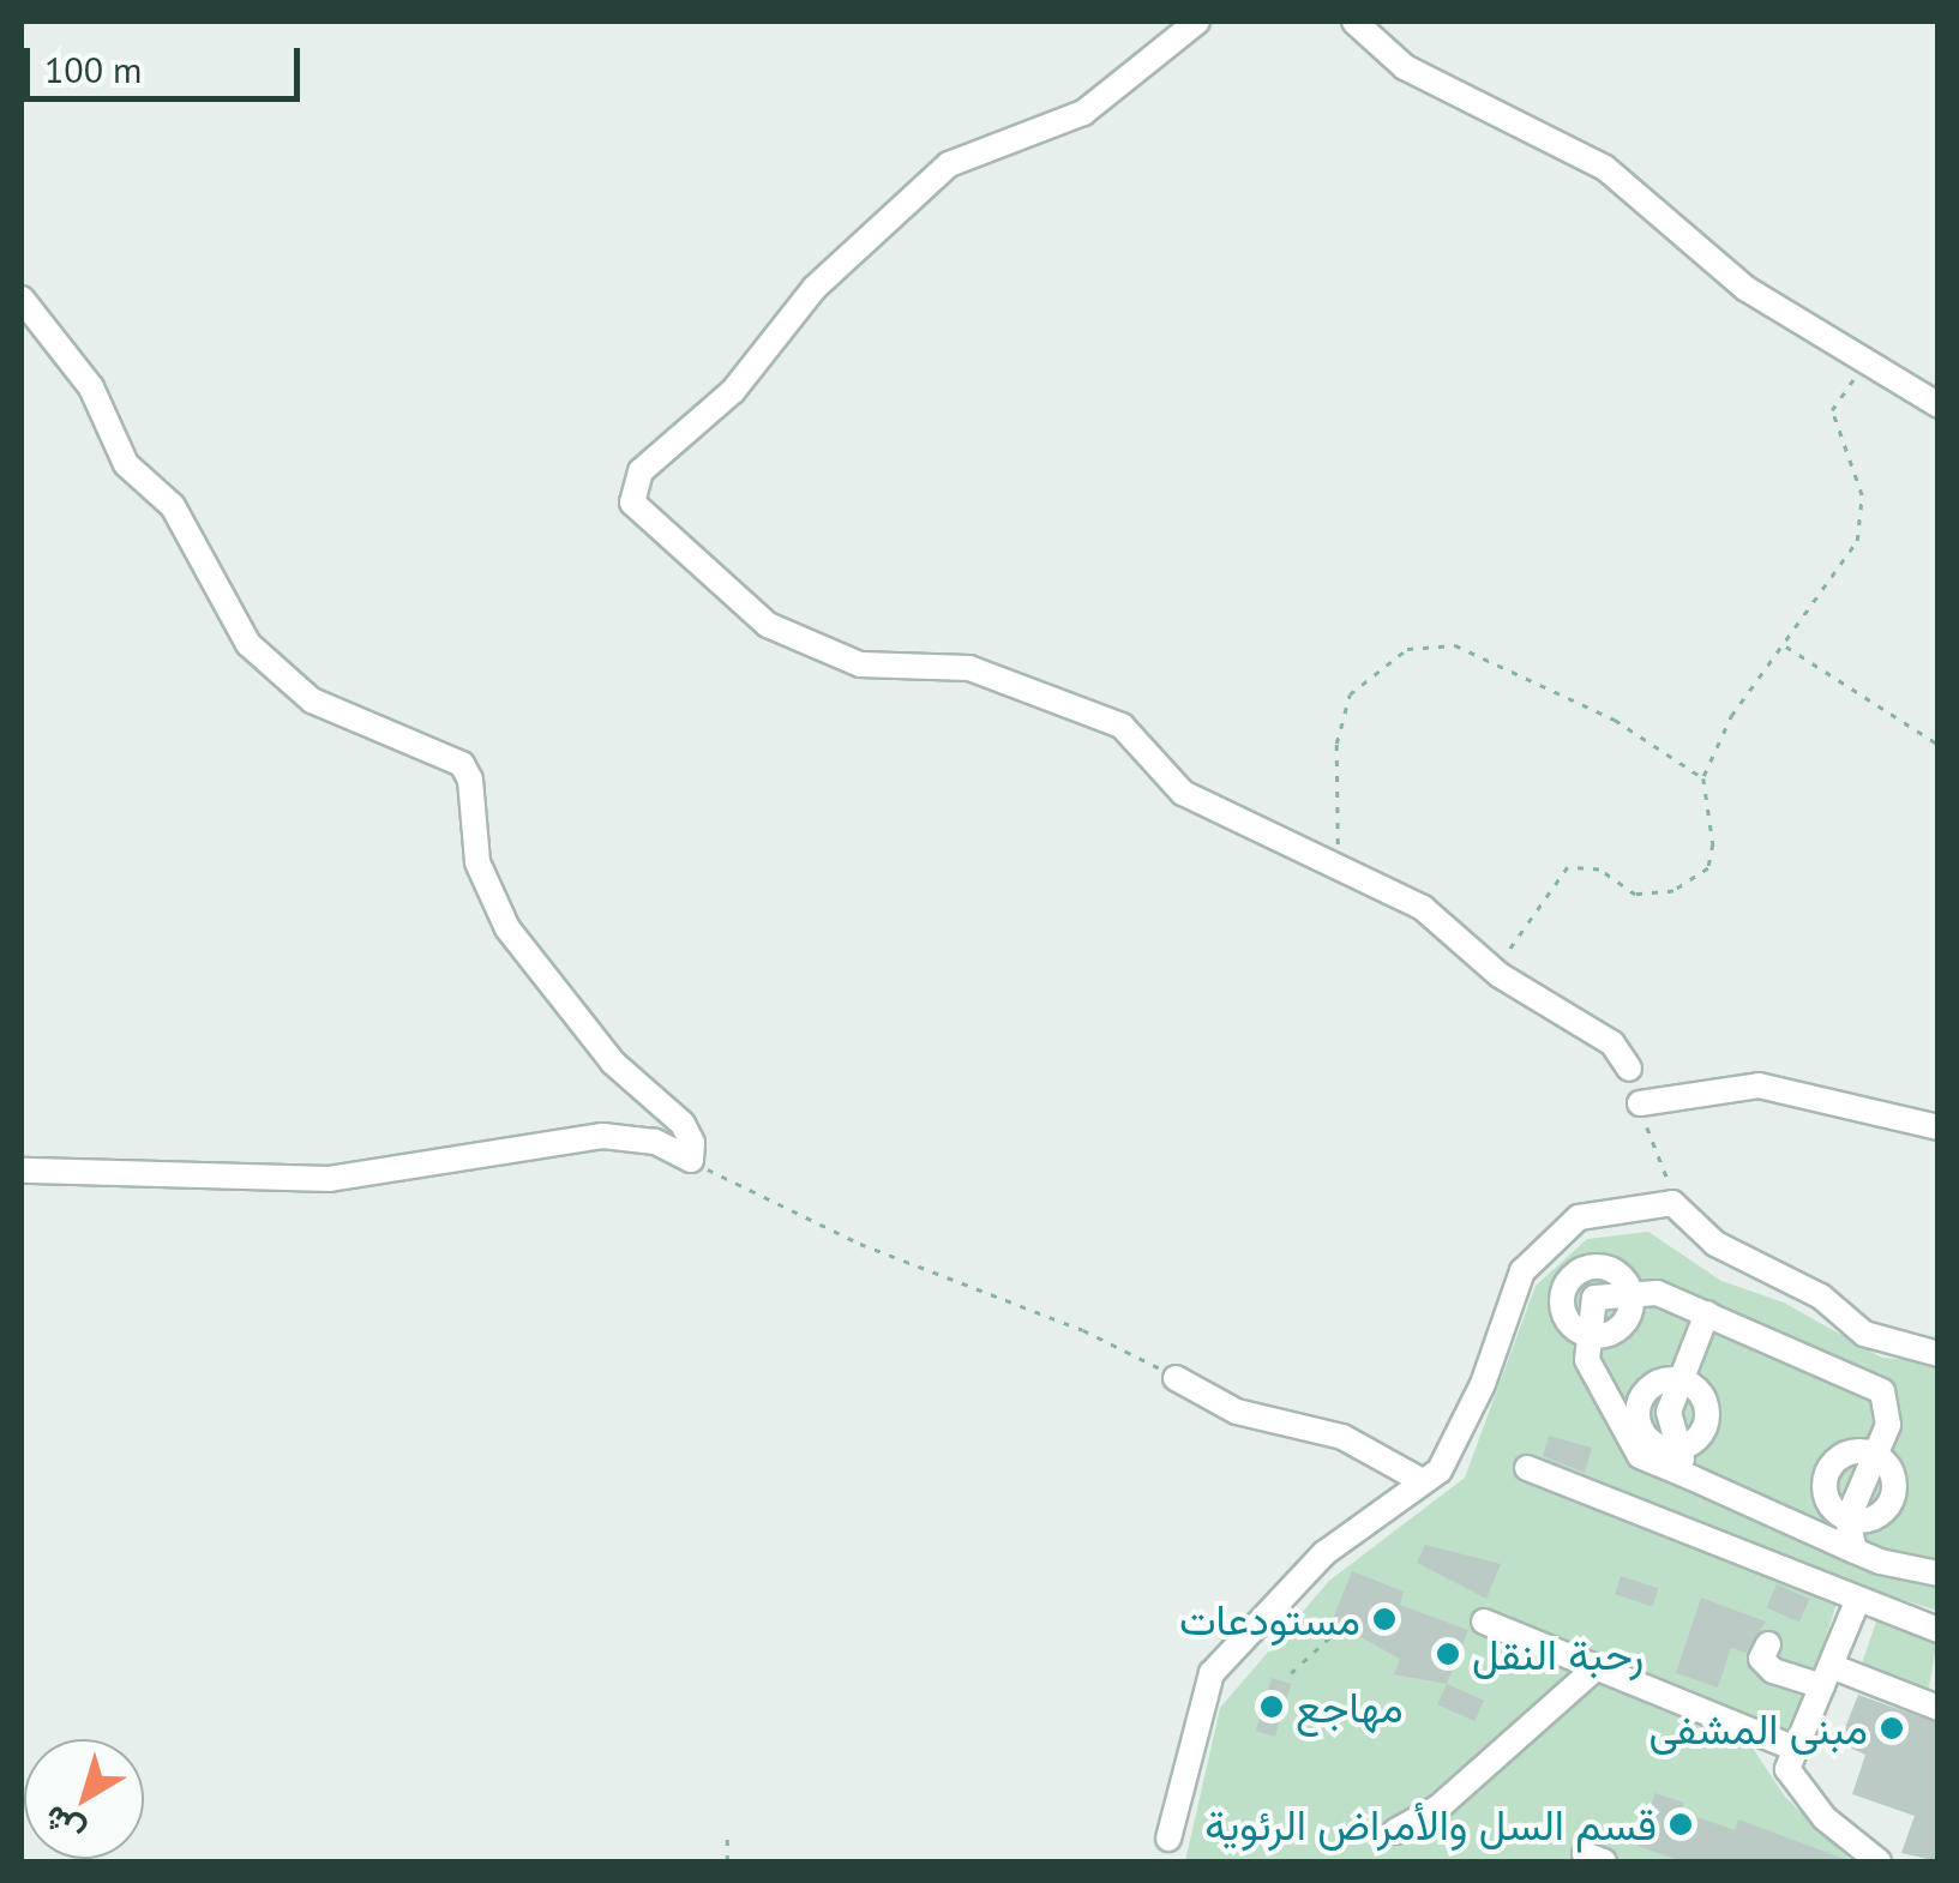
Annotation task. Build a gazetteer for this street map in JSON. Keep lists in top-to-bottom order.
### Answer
{
  "places": [
    "مستودعات",
    "رحبة النقل",
    "مهاجع",
    "مبنى المشفى",
    "قسم السل والأمراض الرئوية"
  ],
  "scale_bar": "100 m",
  "north": "bottom left"
}
